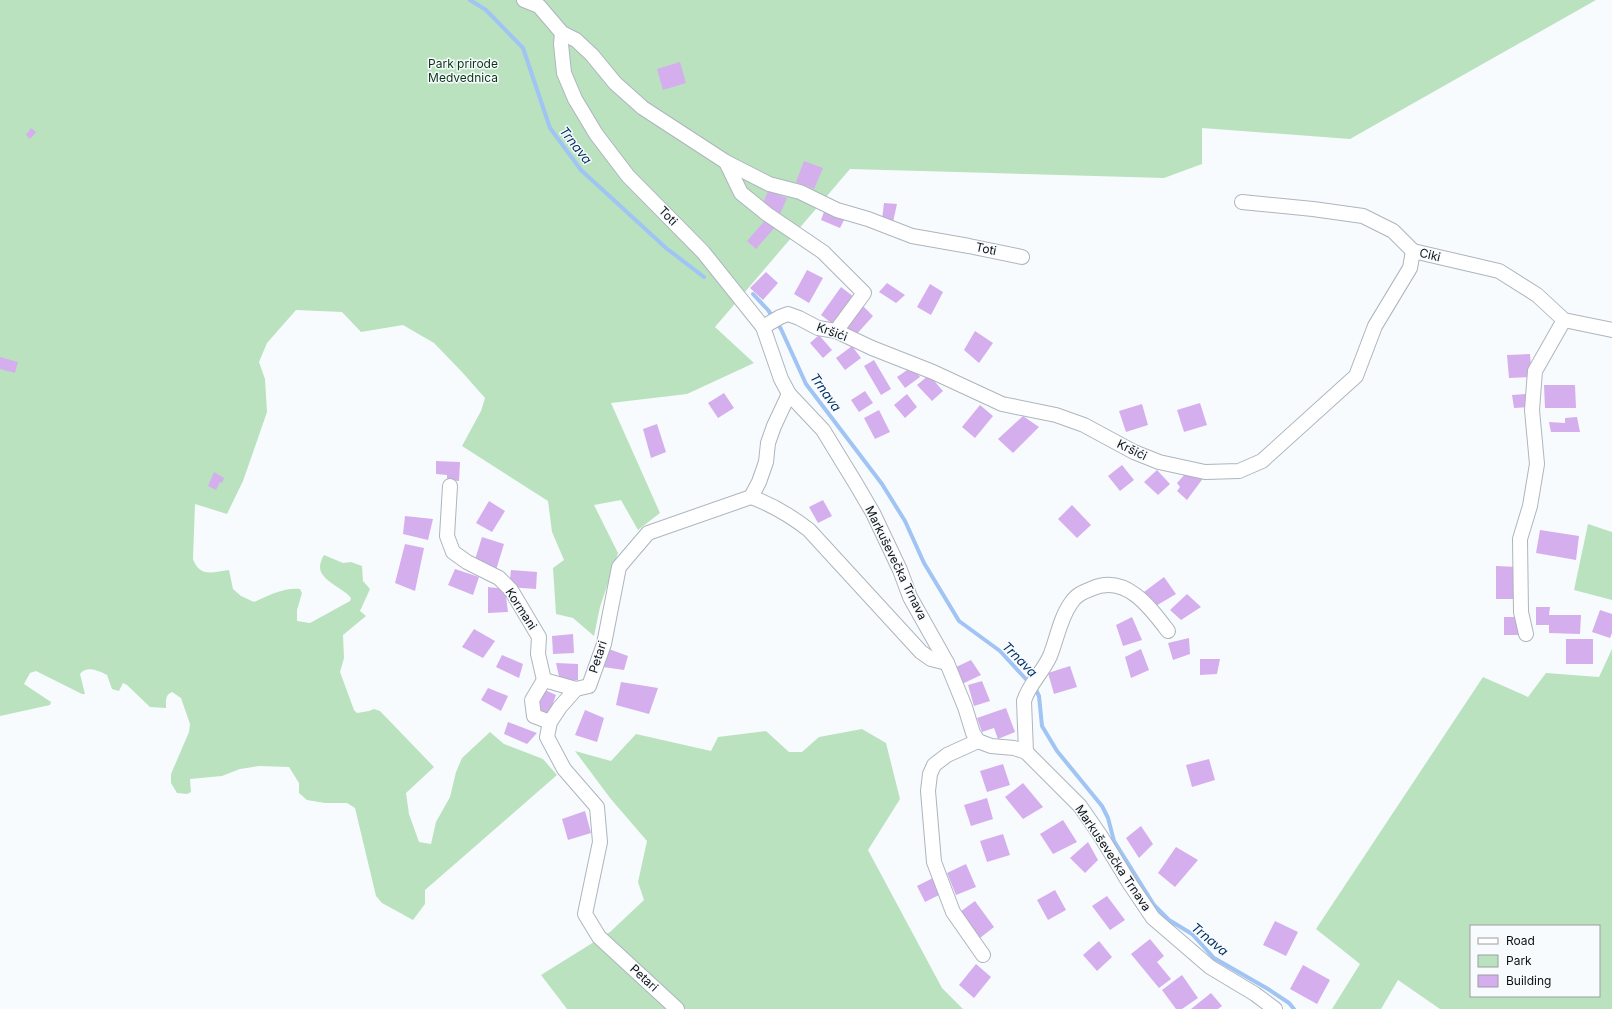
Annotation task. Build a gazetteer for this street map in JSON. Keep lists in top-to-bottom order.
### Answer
{
  "streets": {
    "street": [
      "Toti",
      "Ciki",
      "Kršići",
      "Markuševečka Trnava",
      "Kormani",
      "Petari"
    ]
  },
  "crossings": [
    ["Toti", "Kršići"],
    ["Toti", "Markuševečka Trnava"],
    ["Ciki", "Kršići"]
  ],
  "water": ["Trnava"],
  "parks": ["Park prirode Medvednica"],
  "legend": ["Road", "Park", "Building"]
}
